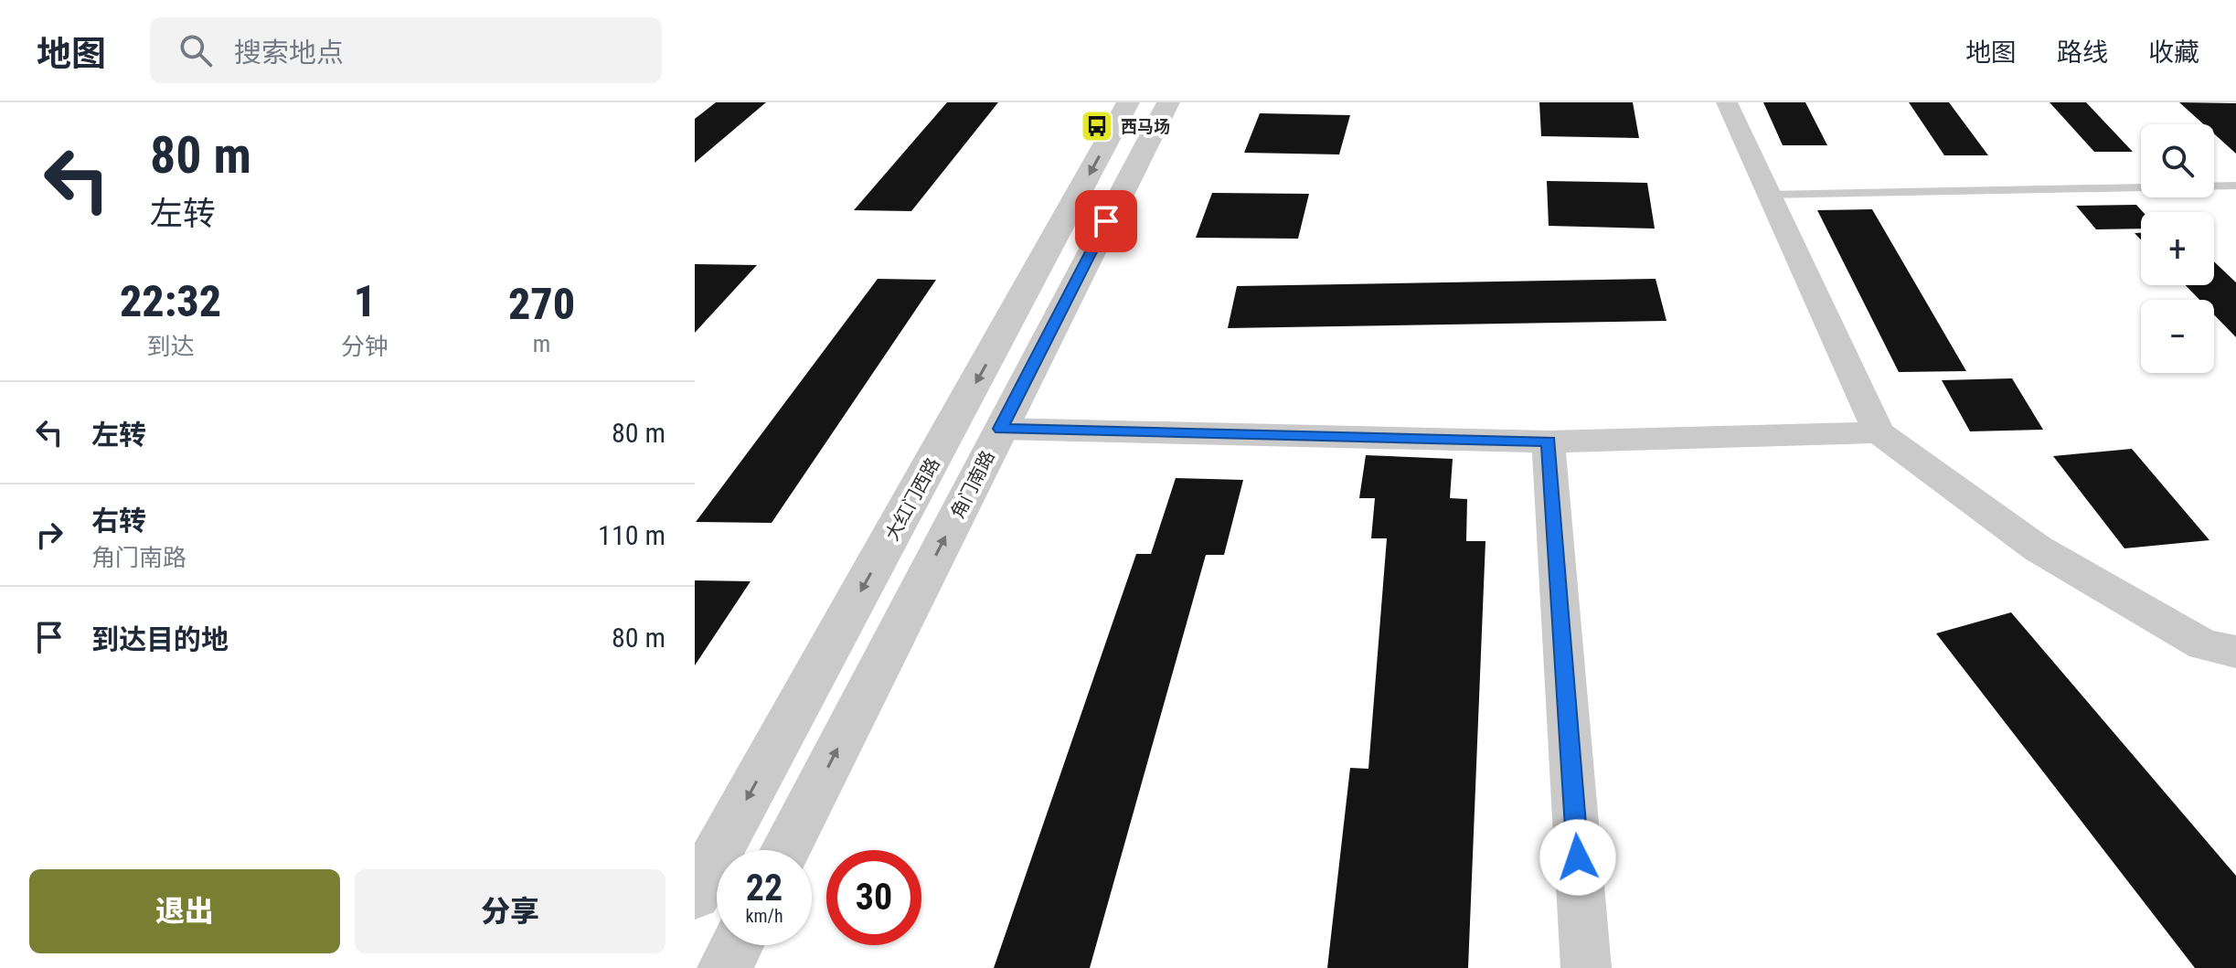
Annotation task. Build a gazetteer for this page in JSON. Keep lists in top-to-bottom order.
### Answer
{
  "streets": {
    "street": ["角门南路", "大红门西路"]
  },
  "one_way": ["角门南路", "大红门西路"],
  "places": {
    "bus stop": ["西马场"]
  },
  "page": {
    "header": "地图",
    "search": "搜索地点",
    "nav": ["地图", "路线", "收藏"],
    "turn": ["80 m", "左转"],
    "map_buttons": ["+", "−"],
    "eta": [
      "22:32",
      "到达",
      "1",
      "分钟",
      "270",
      "m"
    ],
    "list": [
      {
        "name": "左转",
        "value": "80 m"
      },
      {
        "name": "右转",
        "note": "角门南路",
        "value": "110 m"
      },
      {
        "name": "到达目的地",
        "value": "80 m"
      }
    ],
    "speed": "22 km/h",
    "limit": "30",
    "buttons": ["退出", "分享"]
  }
}
